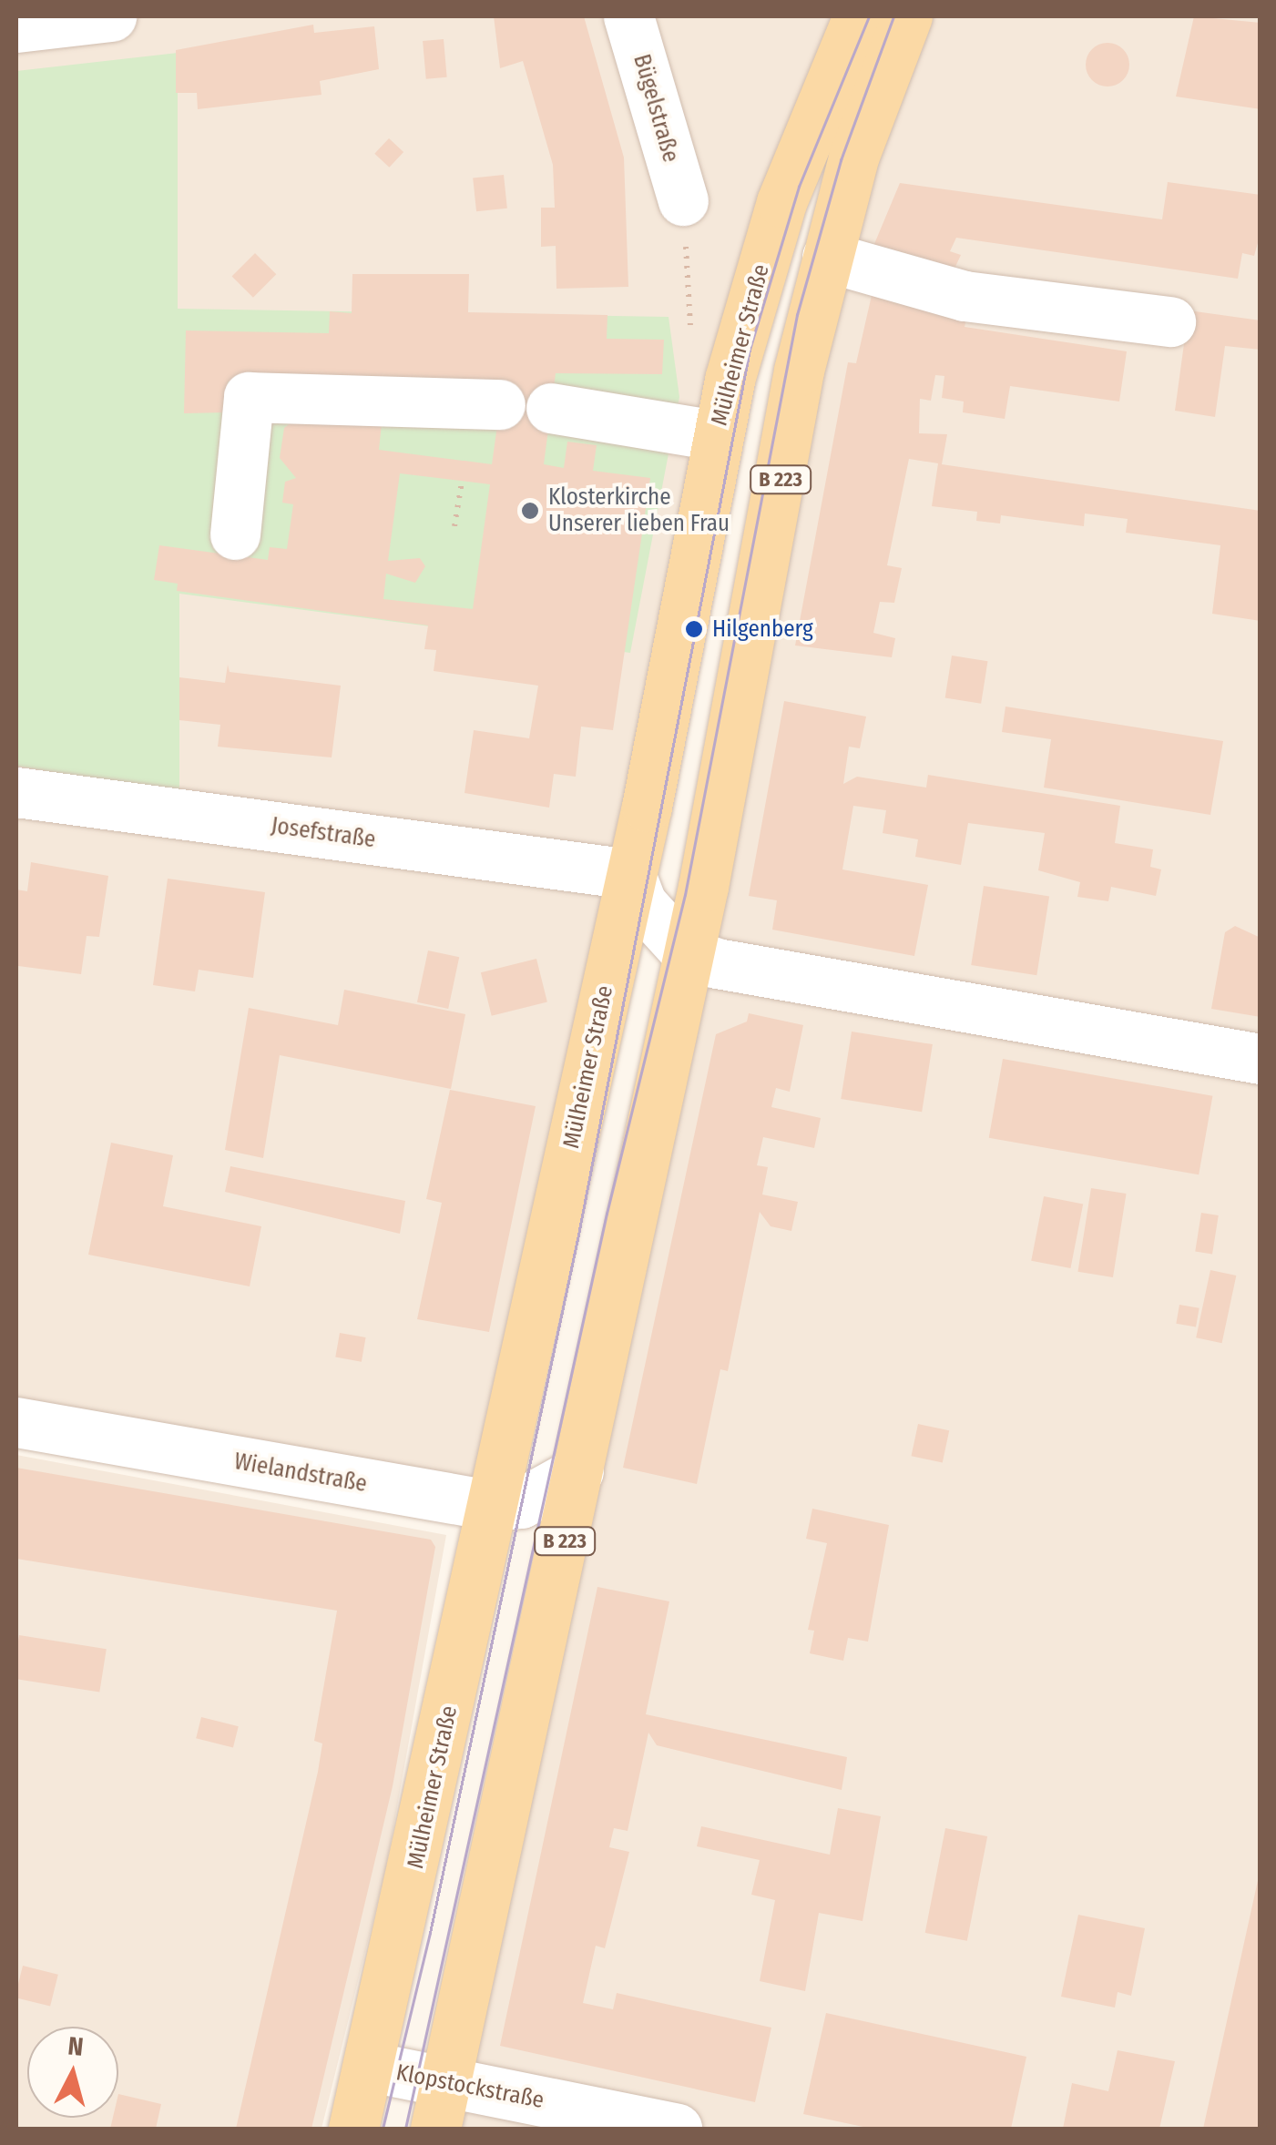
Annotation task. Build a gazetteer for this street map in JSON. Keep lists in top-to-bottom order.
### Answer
{
  "streets": {
    "main road": ["Mülheimer Straße", "B 223"],
    "street": [
      "Bügelstraße",
      "Josefstraße",
      "Wielandstraße",
      "Klopstockstraße"
    ]
  },
  "crossings": [
    ["Mülheimer Straße", "Josefstraße"],
    ["Mülheimer Straße", "Wielandstraße"],
    ["Mülheimer Straße", "Klopstockstraße"],
    ["B 223", "Wielandstraße"],
    ["B 223", "Klopstockstraße"]
  ],
  "places": ["Klosterkirche Unserer lieben Frau", "Hilgenberg"],
  "north": "top"
}
